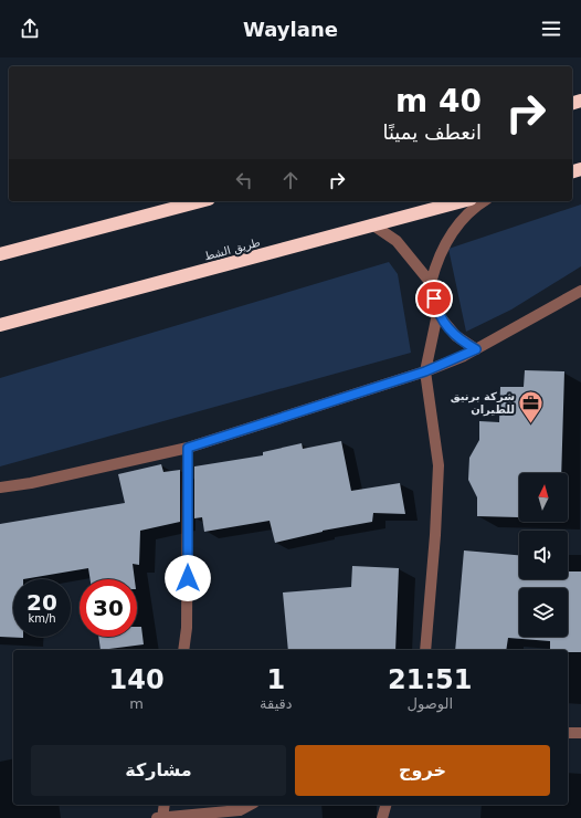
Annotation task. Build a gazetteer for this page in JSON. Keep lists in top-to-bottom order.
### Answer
{
  "streets": {
    "highway": ["طريق الشط"]
  },
  "places": {
    "office": ["شركة برنيق للطيران"]
  },
  "north": "top",
  "page": {
    "header": "Waylane",
    "turn": ["40 m", "انعطف يمينًا"],
    "speed": "20 km/h",
    "limit": "30",
    "eta": [
      "21:51",
      "الوصول",
      "1",
      "دقيقة",
      "140",
      "m"
    ],
    "buttons": ["خروج", "مشاركة"]
  }
}
